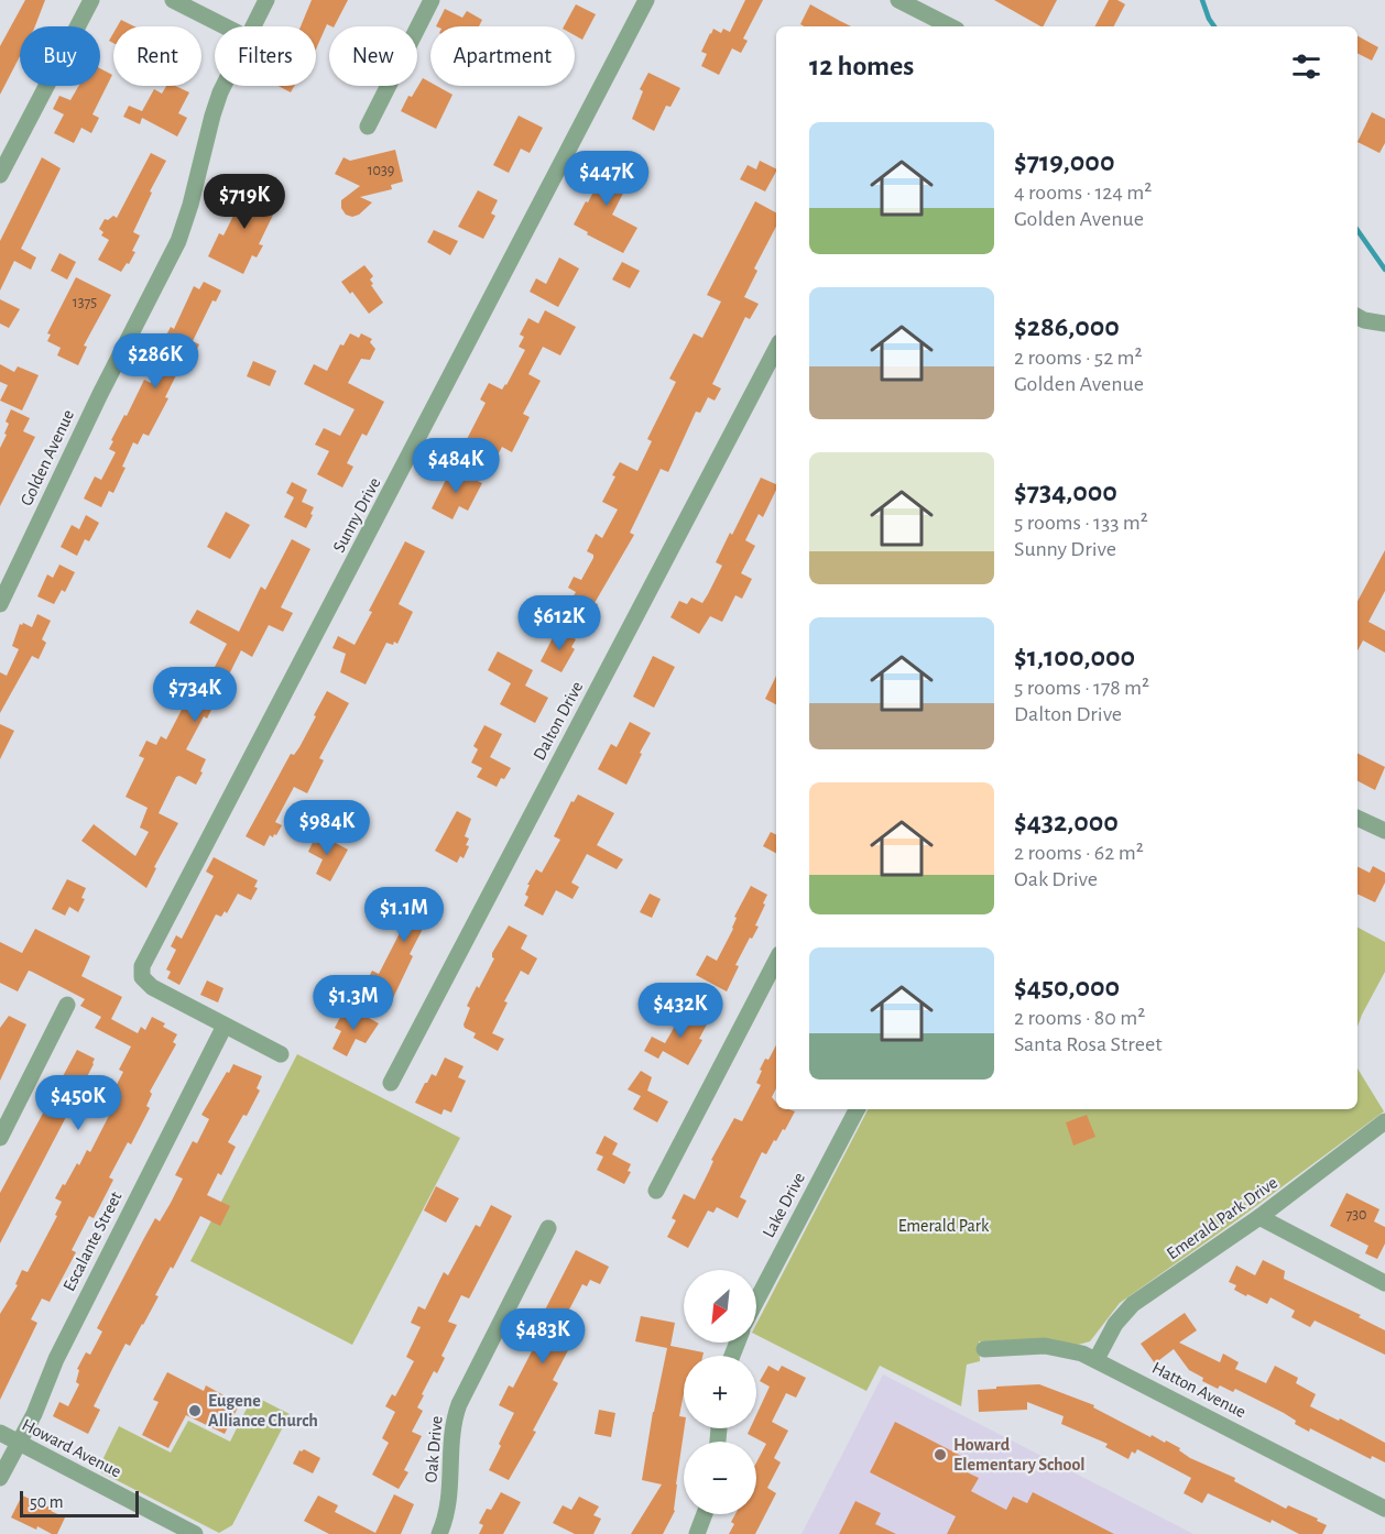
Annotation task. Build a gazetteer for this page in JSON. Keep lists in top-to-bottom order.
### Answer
{
  "streets": {
    "street": [
      "Golden Avenue",
      "Sunny Drive",
      "Dalton Drive",
      "Lake Drive",
      "Emerald Park Drive",
      "Escalante Street",
      "Hatton Avenue",
      "Howard Avenue",
      "Oak Drive"
    ]
  },
  "crossings": [
    ["Sunny Drive", "Escalante Street"],
    ["Emerald Park Drive", "Hatton Avenue"],
    ["Escalante Street", "Howard Avenue"]
  ],
  "parks": ["Emerald Park"],
  "places": ["Eugene Alliance Church", "Howard Elementary School"],
  "house_numbers": ["1039", "1375", "730"],
  "scale_bar": "50 m",
  "north": "bottom left",
  "page": {
    "chip": [
      "Buy",
      "Rent",
      "Filters",
      "New",
      "Apartment"
    ],
    "heading": "12 homes",
    "list": [
      {
        "name": "$719,000",
        "note": "4 rooms · 124 m² · Golden Avenue"
      },
      {
        "name": "$286,000",
        "note": "2 rooms · 52 m² · Golden Avenue"
      },
      {
        "name": "$734,000",
        "note": "5 rooms · 133 m² · Sunny Drive"
      },
      {
        "name": "$1,100,000",
        "note": "5 rooms · 178 m² · Dalton Drive"
      },
      {
        "name": "$432,000",
        "note": "2 rooms · 62 m² · Oak Drive"
      },
      {
        "name": "$450,000",
        "note": "2 rooms · 80 m² · Santa Rosa Street"
      }
    ],
    "price": [
      "$447K",
      "$719K",
      "$286K",
      "$484K",
      "$612K",
      "$734K",
      "$984K",
      "$1.1M",
      "$1.3M",
      "$432K",
      "$450K",
      "$483K"
    ],
    "map_buttons": ["+", "−"],
    "scale": "50 m"
  }
}
